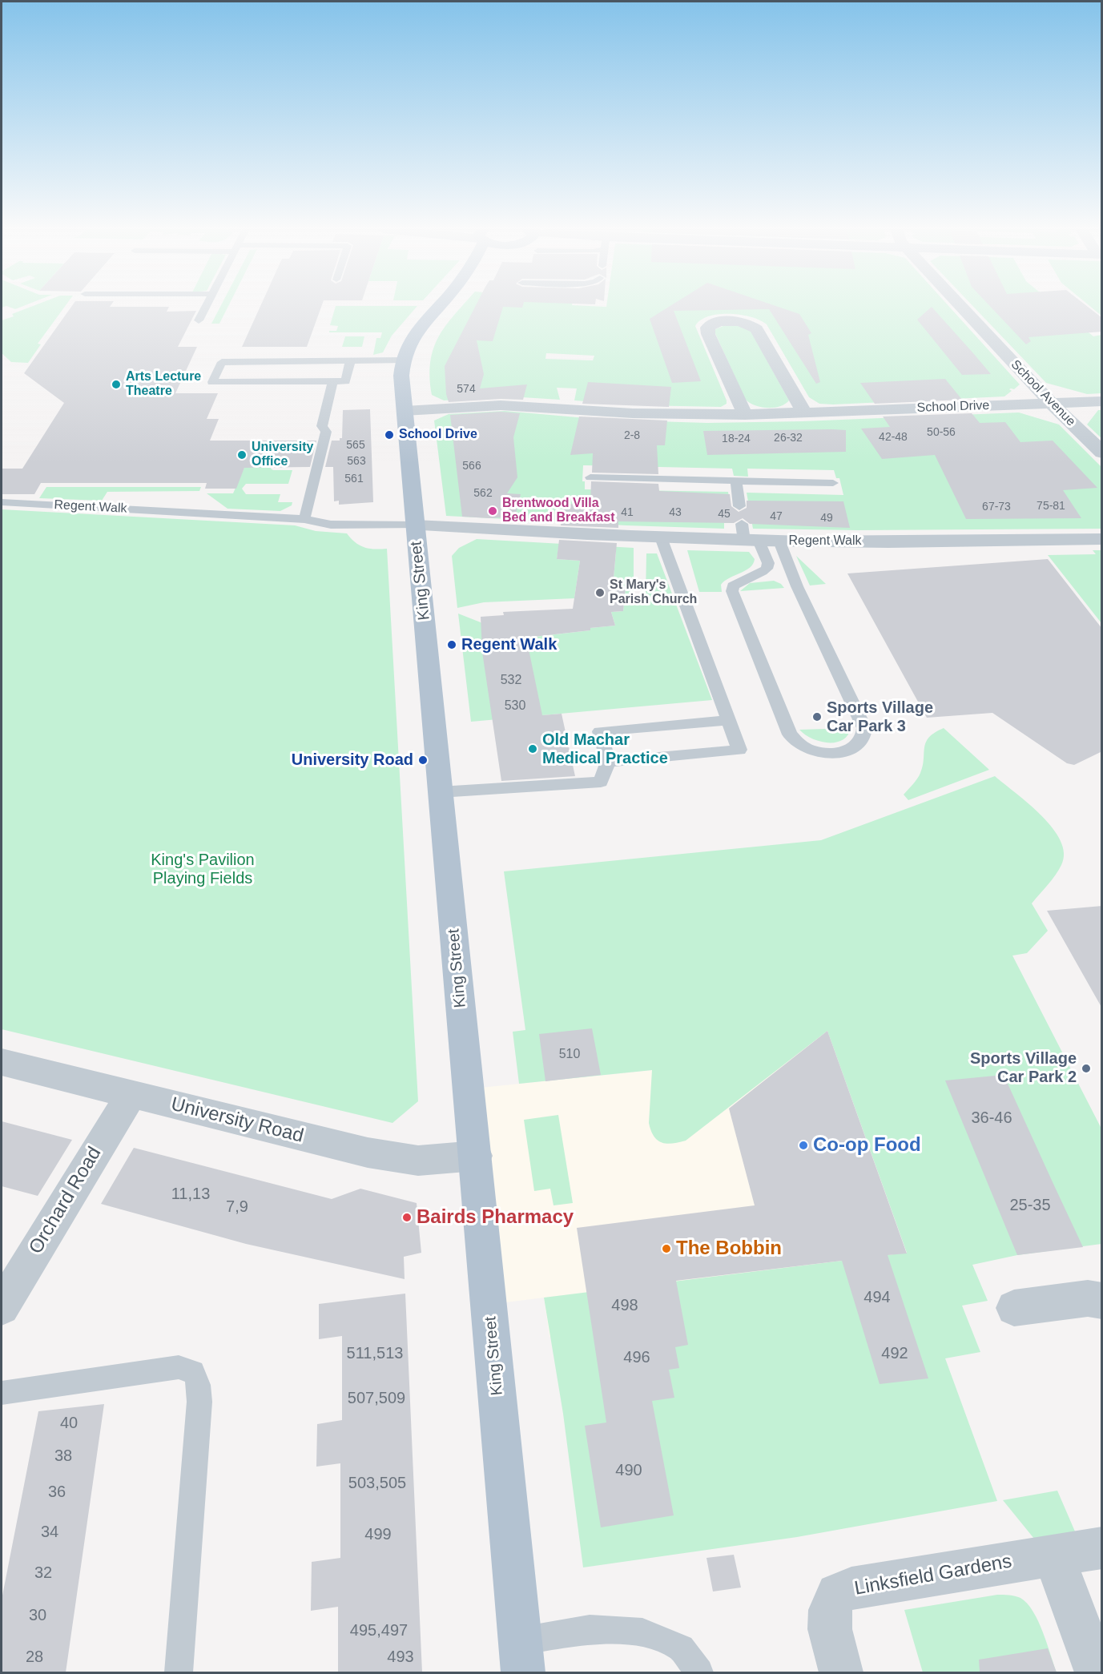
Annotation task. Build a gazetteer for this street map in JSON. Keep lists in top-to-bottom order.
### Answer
{
  "streets": {
    "main road": ["King Street"],
    "street": [
      "School Avenue",
      "School Drive",
      "Regent Walk",
      "University Road",
      "Orchard Road",
      "Linksfield Gardens"
    ]
  },
  "crossings": [
    ["School Avenue", "School Drive"],
    ["School Drive", "King Street"],
    ["Regent Walk", "King Street"],
    ["King Street", "University Road"],
    ["University Road", "Orchard Road"]
  ],
  "parks": ["King's Pavilion Playing Fields"],
  "places": [
    "Arts Lecture Theatre",
    "School Drive",
    "University Office",
    "Brentwood Villa Bed and Breakfast",
    "St Mary's Parish Church",
    "Regent Walk",
    "Sports Village Car Park 3",
    "Old Machar Medical Practice",
    "University Road",
    "Sports Village Car Park 2",
    "Co-op Food",
    "Bairds Pharmacy",
    "The Bobbin"
  ],
  "house_numbers": [
    "574",
    "50-56",
    "2-8",
    "42-48",
    "26-32",
    "18-24",
    "565",
    "563",
    "566",
    "561",
    "562",
    "75-81",
    "67-73",
    "41",
    "43",
    "45",
    "47",
    "49",
    "532",
    "530",
    "510",
    "36-46",
    "11,13",
    "25-35",
    "7,9",
    "494",
    "498",
    "511,513",
    "492",
    "496",
    "507,509",
    "40",
    "38",
    "490",
    "503,505",
    "36",
    "34",
    "499",
    "32",
    "30",
    "495,497",
    "28",
    "493"
  ]
}
